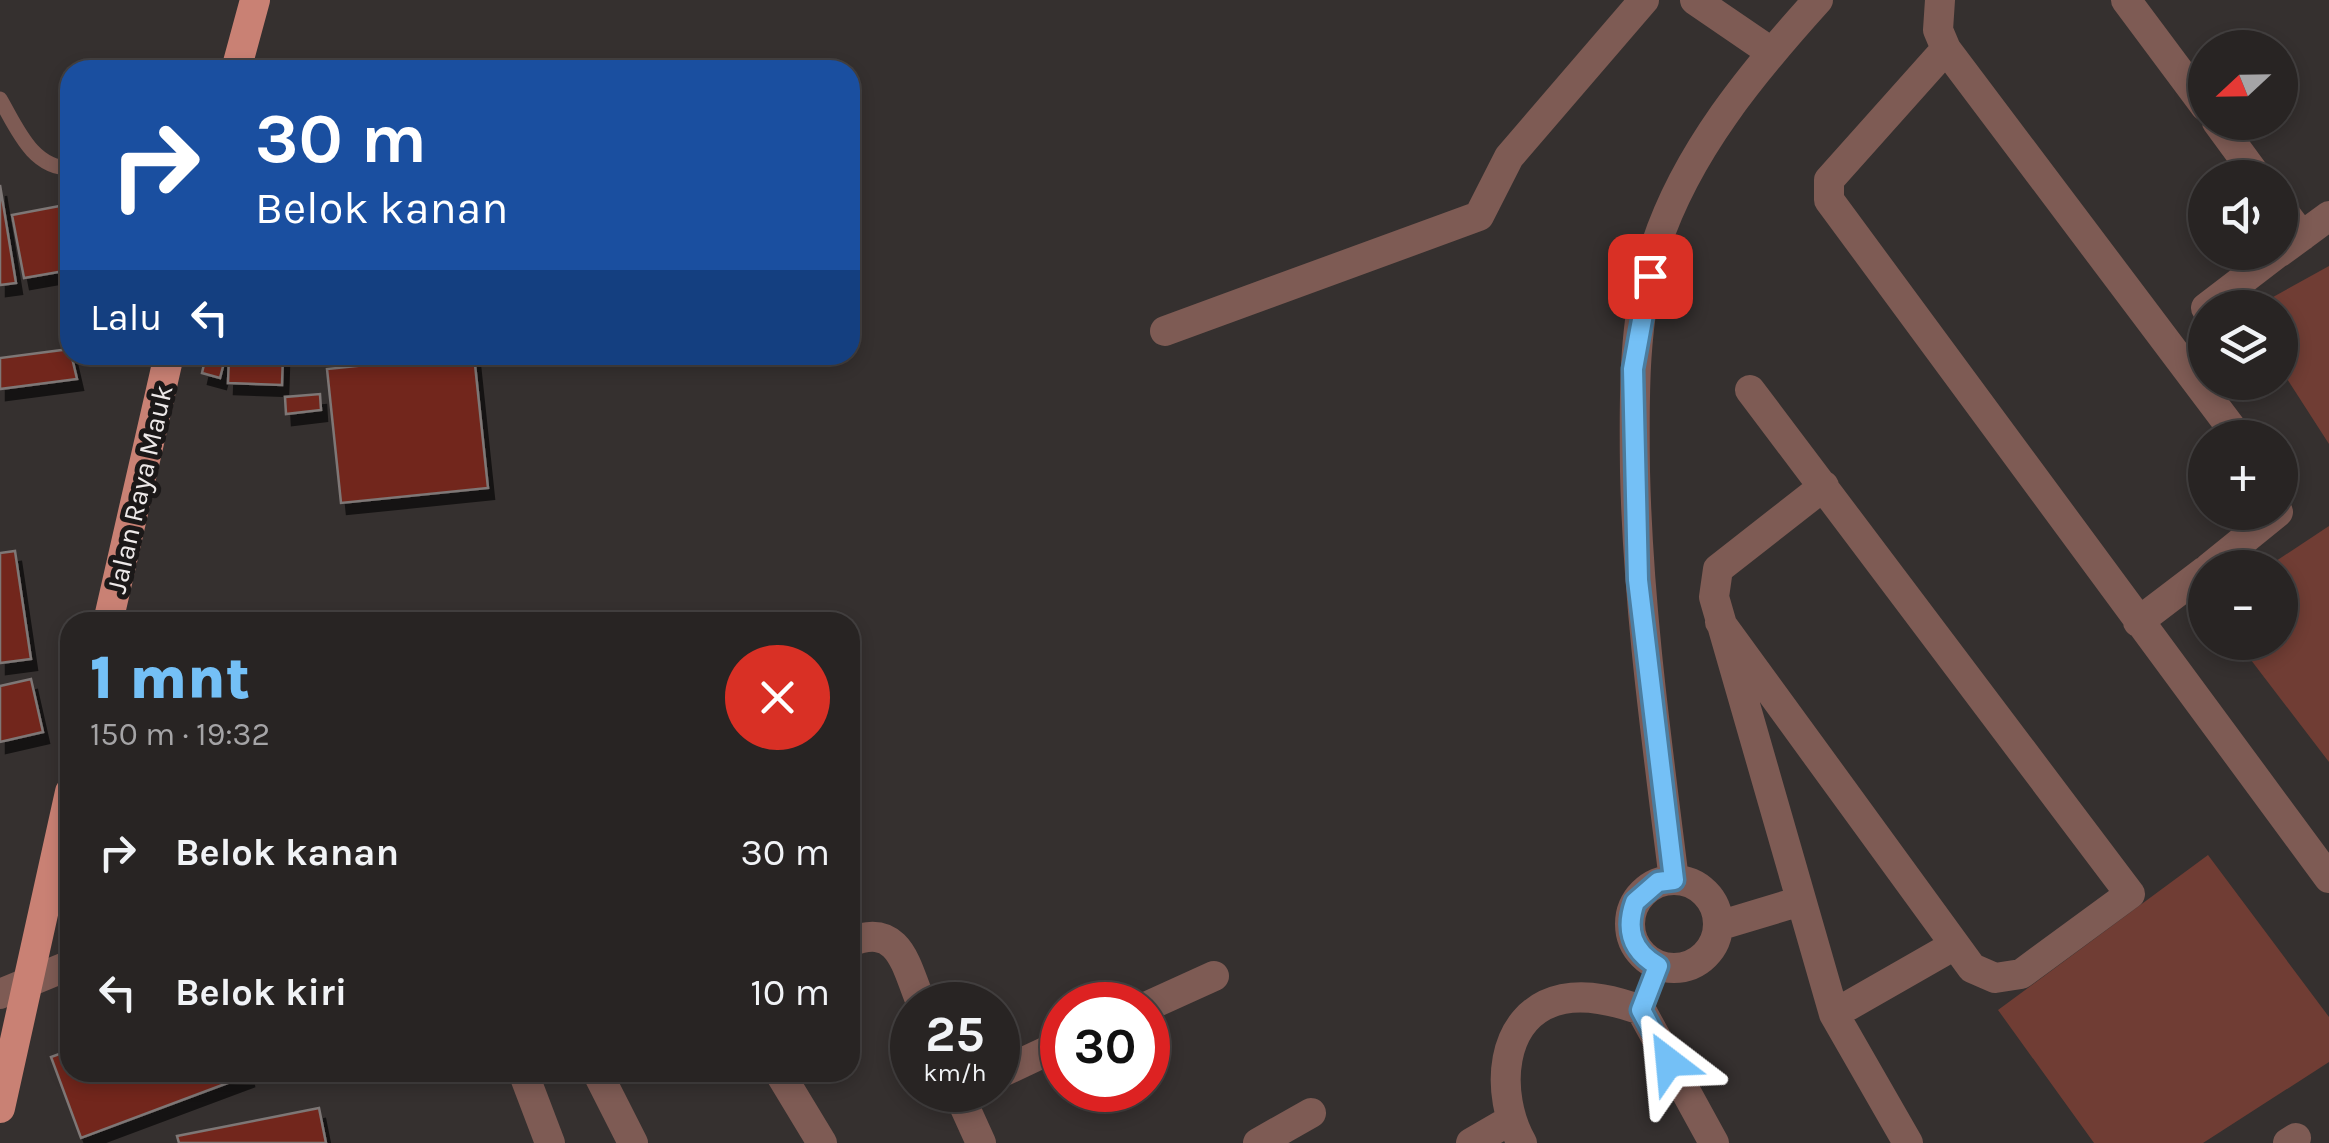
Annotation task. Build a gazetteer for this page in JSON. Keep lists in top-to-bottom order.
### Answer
{
  "streets": {
    "main road": ["Jalan Raya Mauk"]
  },
  "north": "left",
  "page": {
    "map_buttons": ["+", "−"],
    "turn": ["30 m", "Belok kanan"],
    "then": "Lalu",
    "heading": ["1 mnt", "150 m · 19:32"],
    "list": [
      {
        "name": "Belok kanan",
        "value": "30 m"
      },
      {
        "name": "Belok kiri",
        "value": "10 m"
      }
    ],
    "speed": "25 km/h",
    "limit": "30"
  }
}
